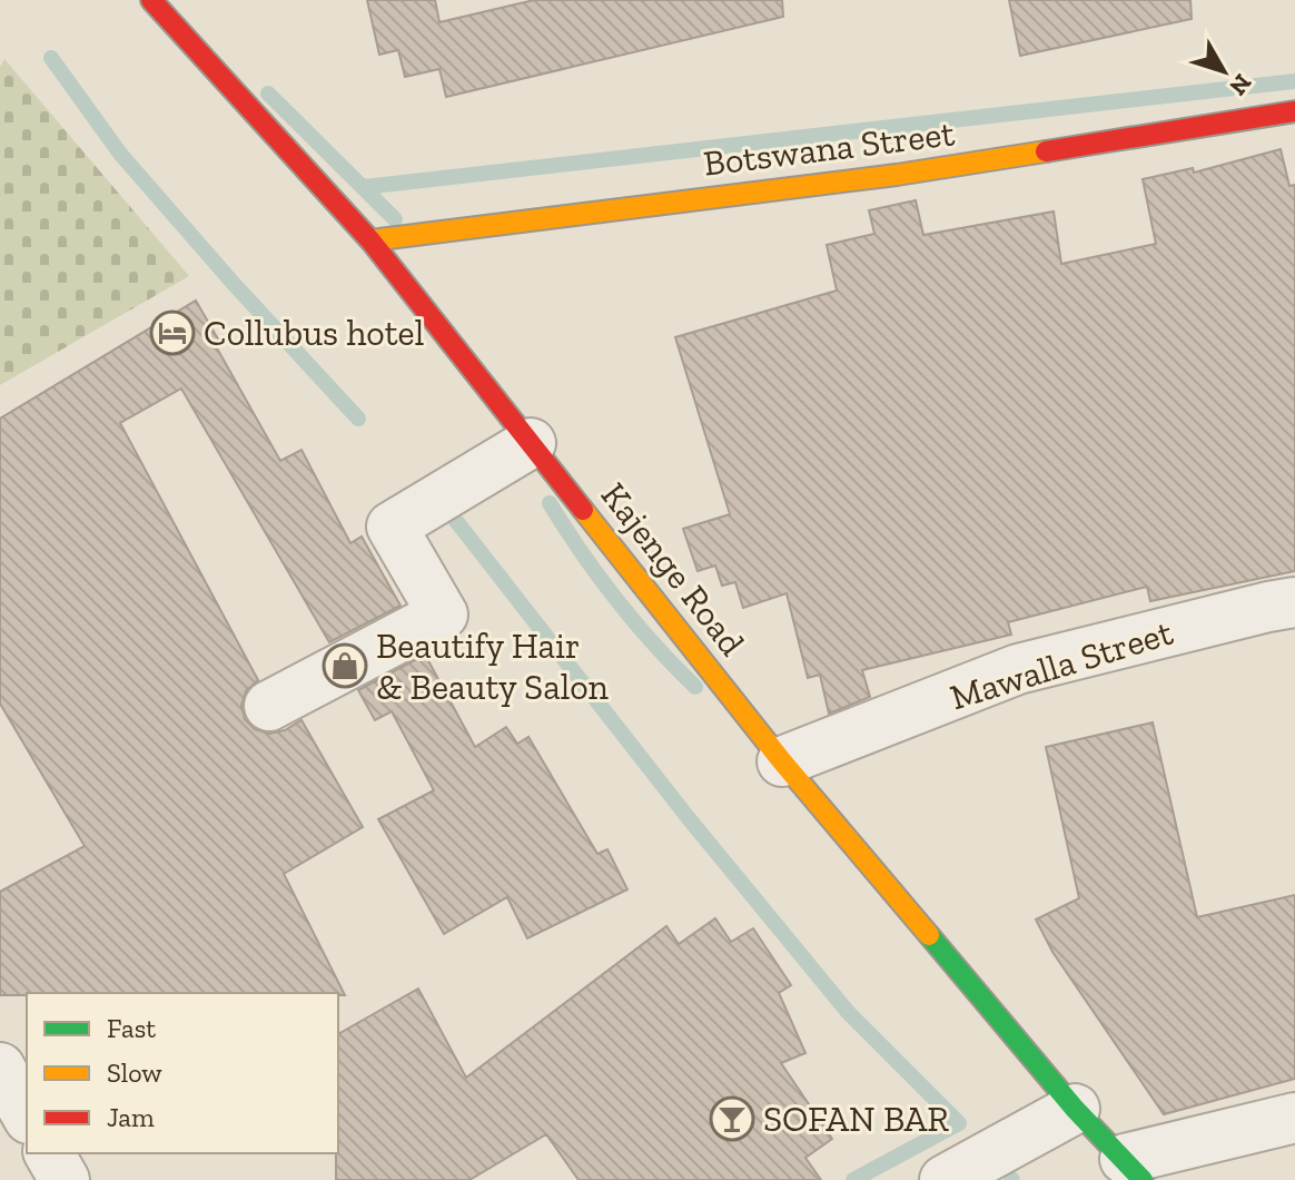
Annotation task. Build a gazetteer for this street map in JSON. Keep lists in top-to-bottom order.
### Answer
{
  "streets": {
    "street": ["Botswana Street", "Kajenge Road", "Mawalla Street"]
  },
  "crossings": [
    ["Botswana Street", "Kajenge Road"],
    ["Kajenge Road", "Mawalla Street"]
  ],
  "places": {
    "hotel": ["Collubus hotel"],
    "shop": ["Beautify Hair & Beauty Salon"],
    "bar": ["SOFAN BAR"]
  },
  "legend": ["Fast", "Slow", "Jam"],
  "north": "bottom right"
}
